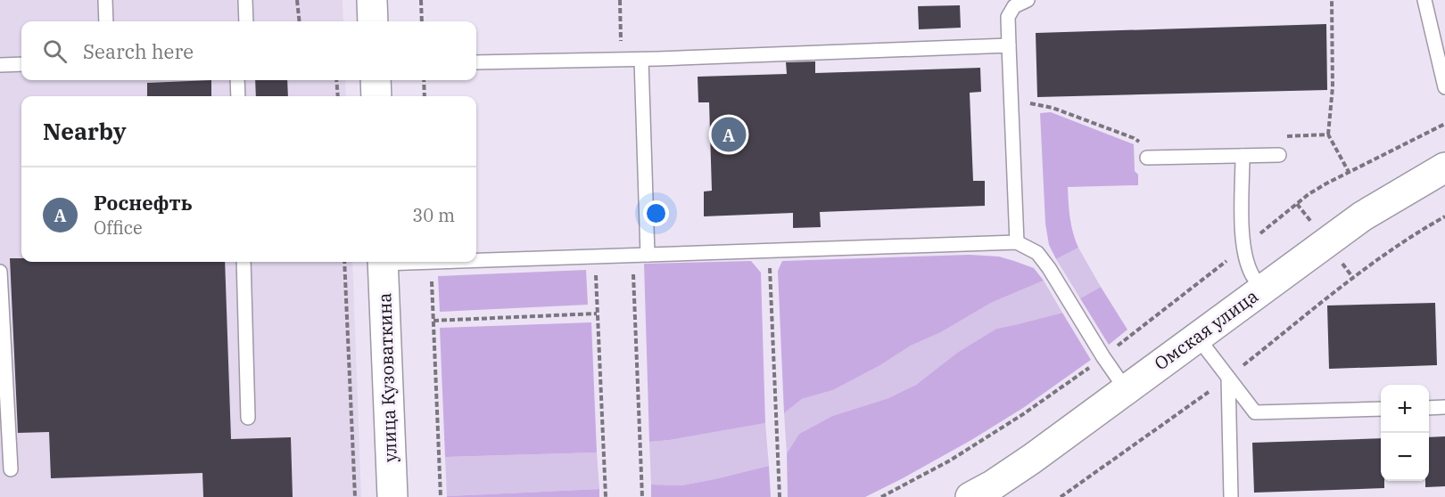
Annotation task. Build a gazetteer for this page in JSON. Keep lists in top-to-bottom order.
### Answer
{
  "streets": {
    "main road": ["Омская улица", "улица Кузоваткина"]
  },
  "page": {
    "search": "Search here",
    "heading": "Nearby",
    "pins": "A",
    "list": [
      {
        "mark": "A",
        "name": "Роснефть",
        "note": "Office",
        "value": "30 m"
      }
    ],
    "map_buttons": ["+", "−"]
  }
}
